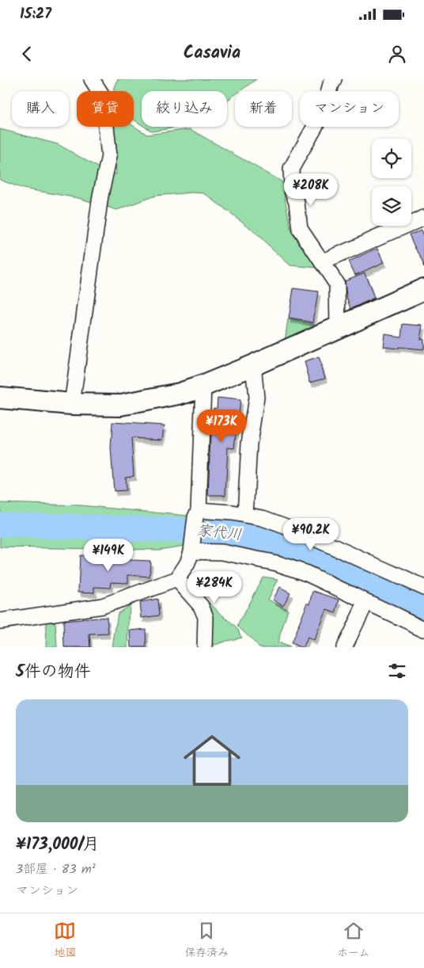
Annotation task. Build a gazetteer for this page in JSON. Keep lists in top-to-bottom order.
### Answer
{
  "water": ["家代川"],
  "page": {
    "status": "15:27",
    "header": "Casavia",
    "chip": [
      "購入",
      "賃貸",
      "絞り込み",
      "新着",
      "マンション"
    ],
    "price": [
      "¥208K",
      "¥173K",
      "¥90.2K",
      "¥149K",
      "¥284K"
    ],
    "heading": "5件の物件",
    "list": [
      {
        "name": "¥173,000/月",
        "note": "3部屋 · 83 m² · マンション"
      }
    ],
    "tabs": ["地図", "保存済み", "ホーム"]
  }
}
